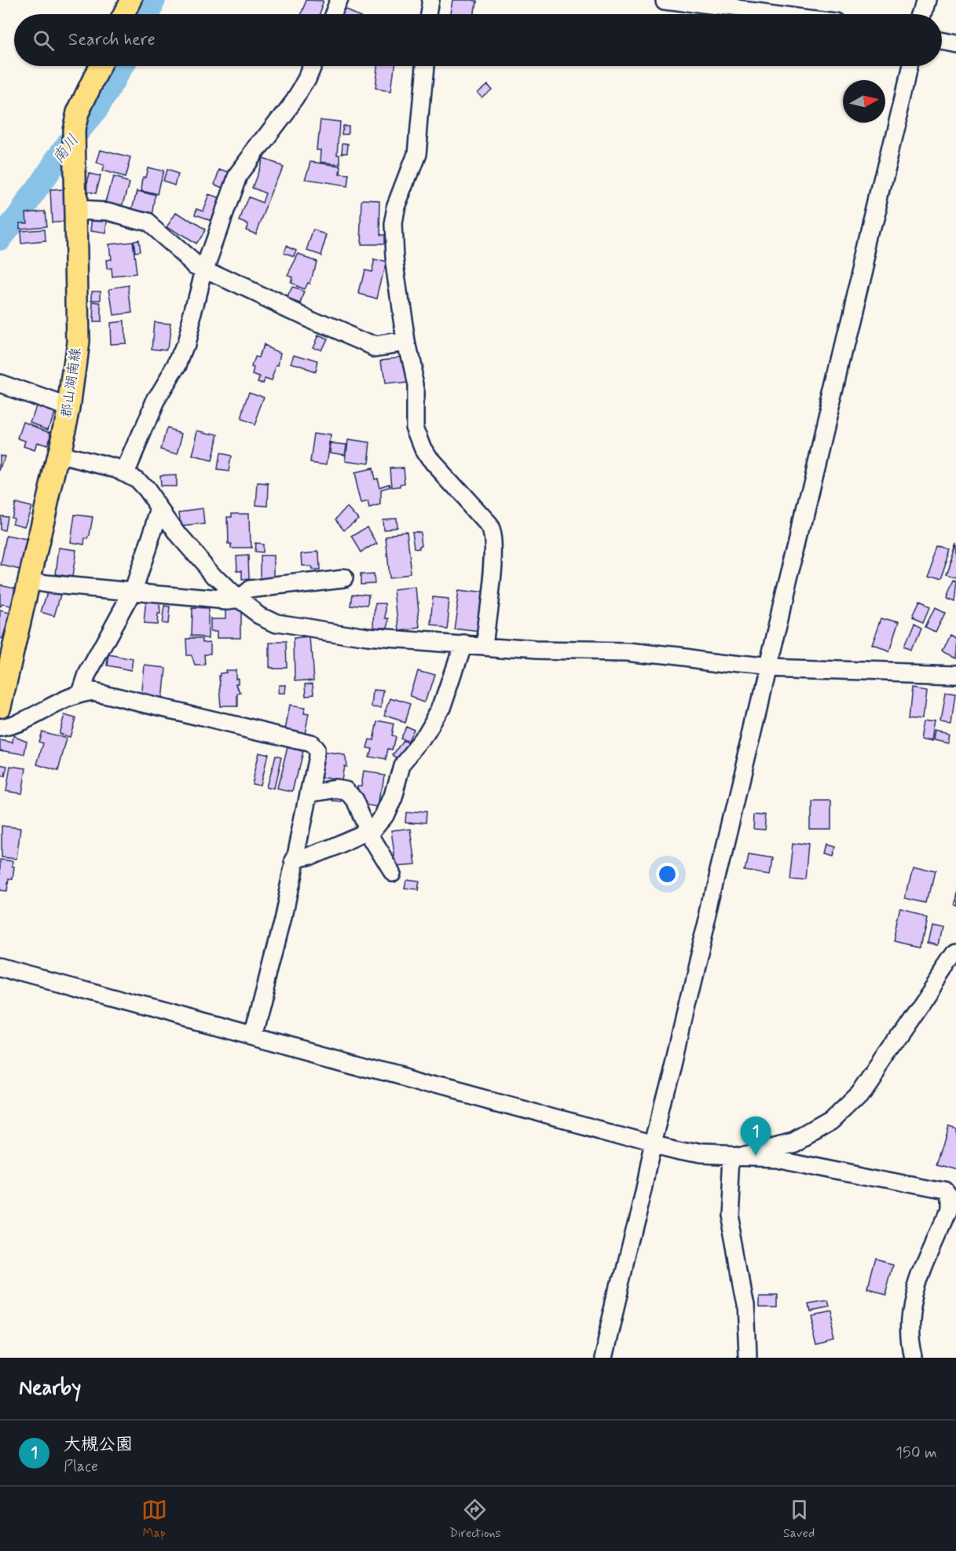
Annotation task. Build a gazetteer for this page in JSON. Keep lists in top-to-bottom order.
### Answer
{
  "streets": {
    "main road": ["郡山湖南線"]
  },
  "water": ["南川"],
  "north": "right",
  "page": {
    "search": "Search here",
    "pins": "1",
    "heading": "Nearby",
    "list": [
      {
        "mark": "1",
        "name": "大槻公園",
        "note": "Place",
        "value": "150 m"
      }
    ],
    "nav": ["Map", "Directions", "Saved"]
  }
}
